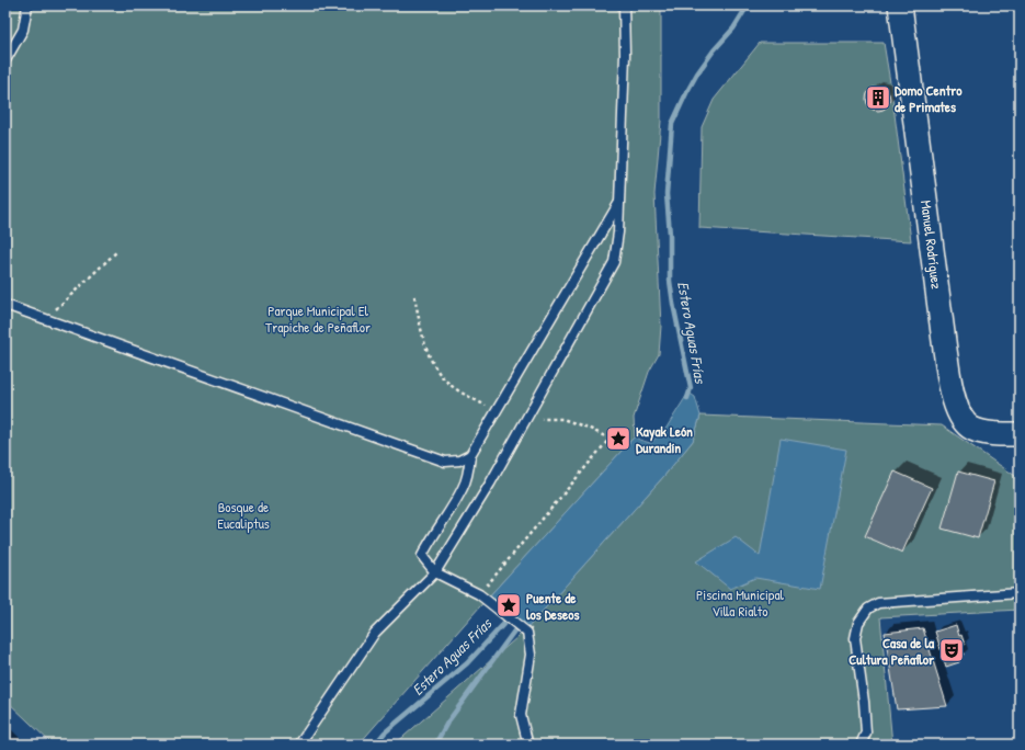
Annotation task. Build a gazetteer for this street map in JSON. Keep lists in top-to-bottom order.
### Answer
{
  "streets": {
    "main road": ["Manuel Rodríguez"]
  },
  "water": ["Estero Aguas Frías"],
  "parks": ["Parque Municipal El Trapiche de Peñaflor", "Bosque de Eucaliptus", "Piscina Municipal Villa Rialto"],
  "places": {
    "building": ["Domo Centro de Primates"],
    "place": ["Kayak León Durandín", "Puente de los Deseos"],
    "theatre": ["Casa de la Cultura Peñaflor"]
  }
}
